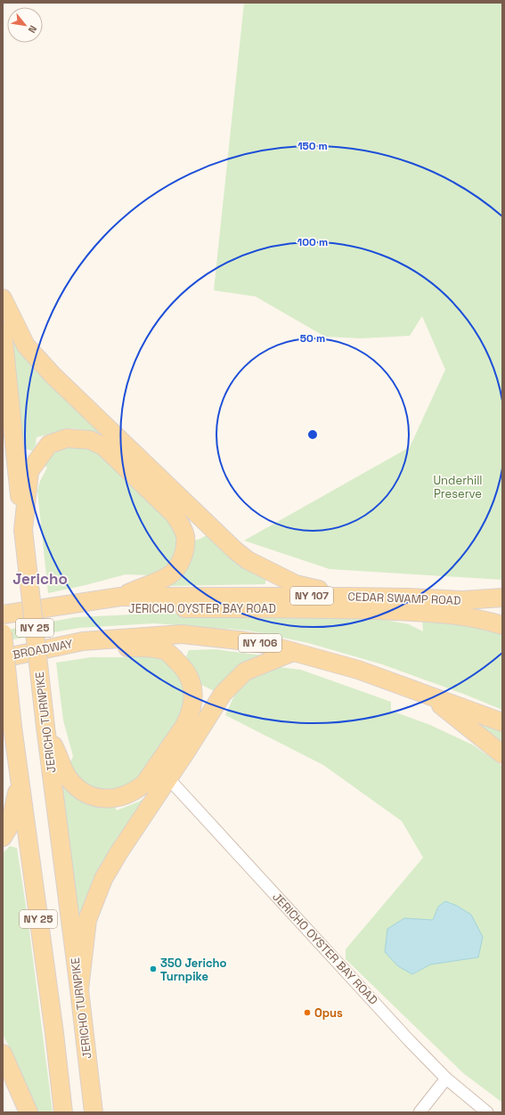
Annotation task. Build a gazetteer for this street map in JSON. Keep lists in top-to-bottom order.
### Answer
{
  "streets": {
    "main road": [
      "NY 107",
      "CEDAR SWAMP ROAD",
      "JERICHO OYSTER BAY ROAD",
      "NY 25",
      "NY 106",
      "BROADWAY",
      "JERICHO TURNPIKE"
    ]
  },
  "crossings": [
    ["CEDAR SWAMP ROAD", "JERICHO OYSTER BAY ROAD"],
    ["NY 106", "BROADWAY"]
  ],
  "districts": ["Jericho"],
  "parks": ["Underhill Preserve"],
  "places": ["350 Jericho Turnpike", "Opus"],
  "north": "bottom right",
  "rings": ["150 m", "100 m", "50 m"]
}
